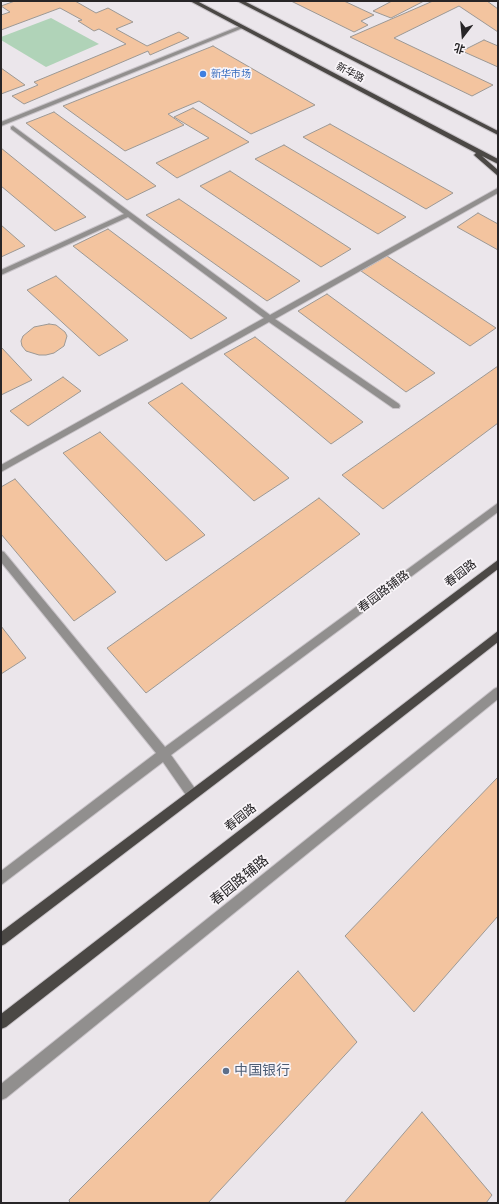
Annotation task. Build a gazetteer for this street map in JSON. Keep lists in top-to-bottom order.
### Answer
{
  "streets": {
    "main road": ["新华路", "春园路"],
    "street": ["春园路辅路"]
  },
  "places": ["新华市场", "中国银行"],
  "north": "bottom"
}
